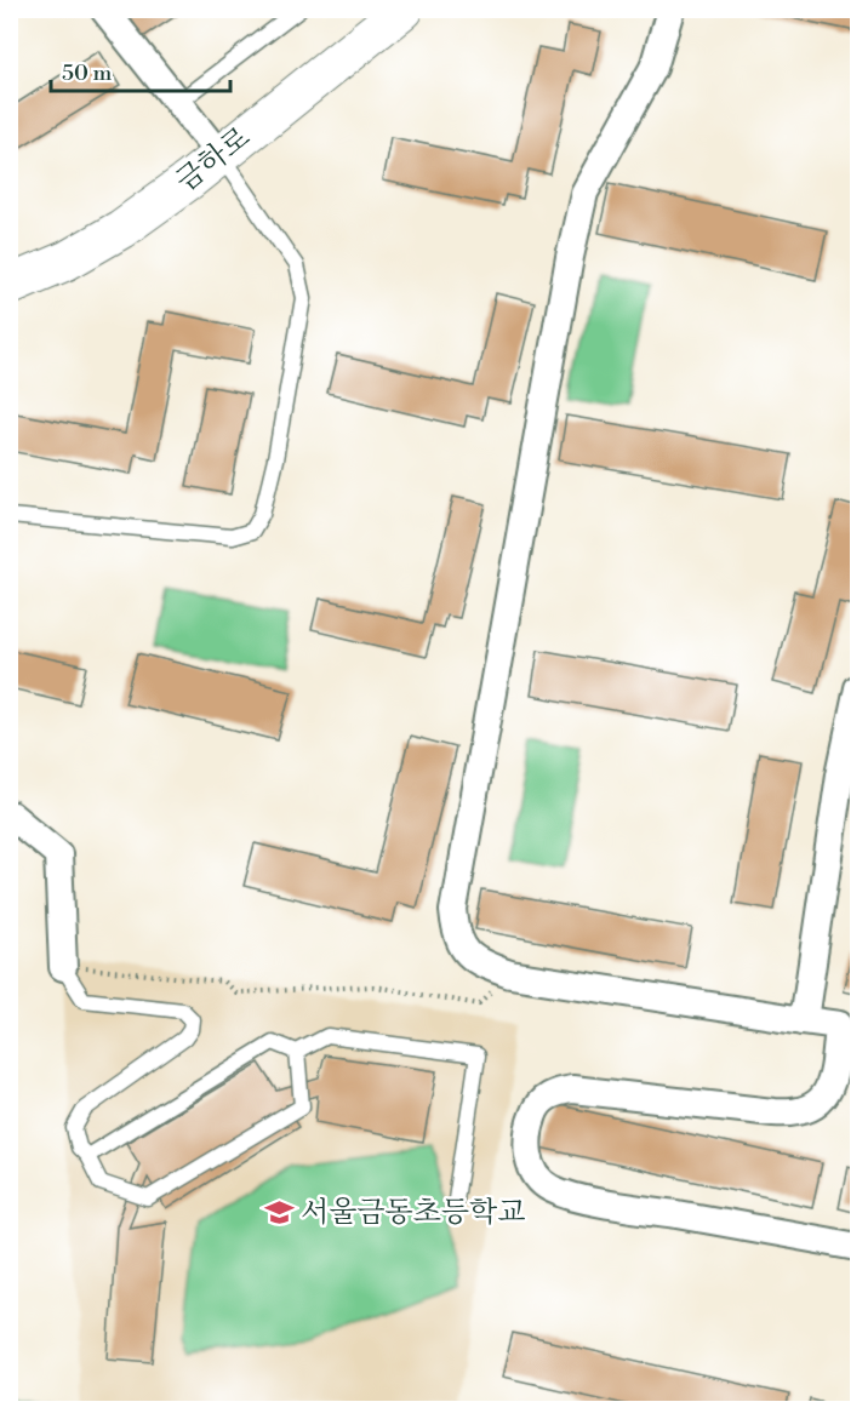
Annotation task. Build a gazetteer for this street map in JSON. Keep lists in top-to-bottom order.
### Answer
{
  "streets": {
    "main road": ["금하로"]
  },
  "places": {
    "school or university": ["서울금동초등학교"]
  },
  "scale_bar": "50 m"
}
